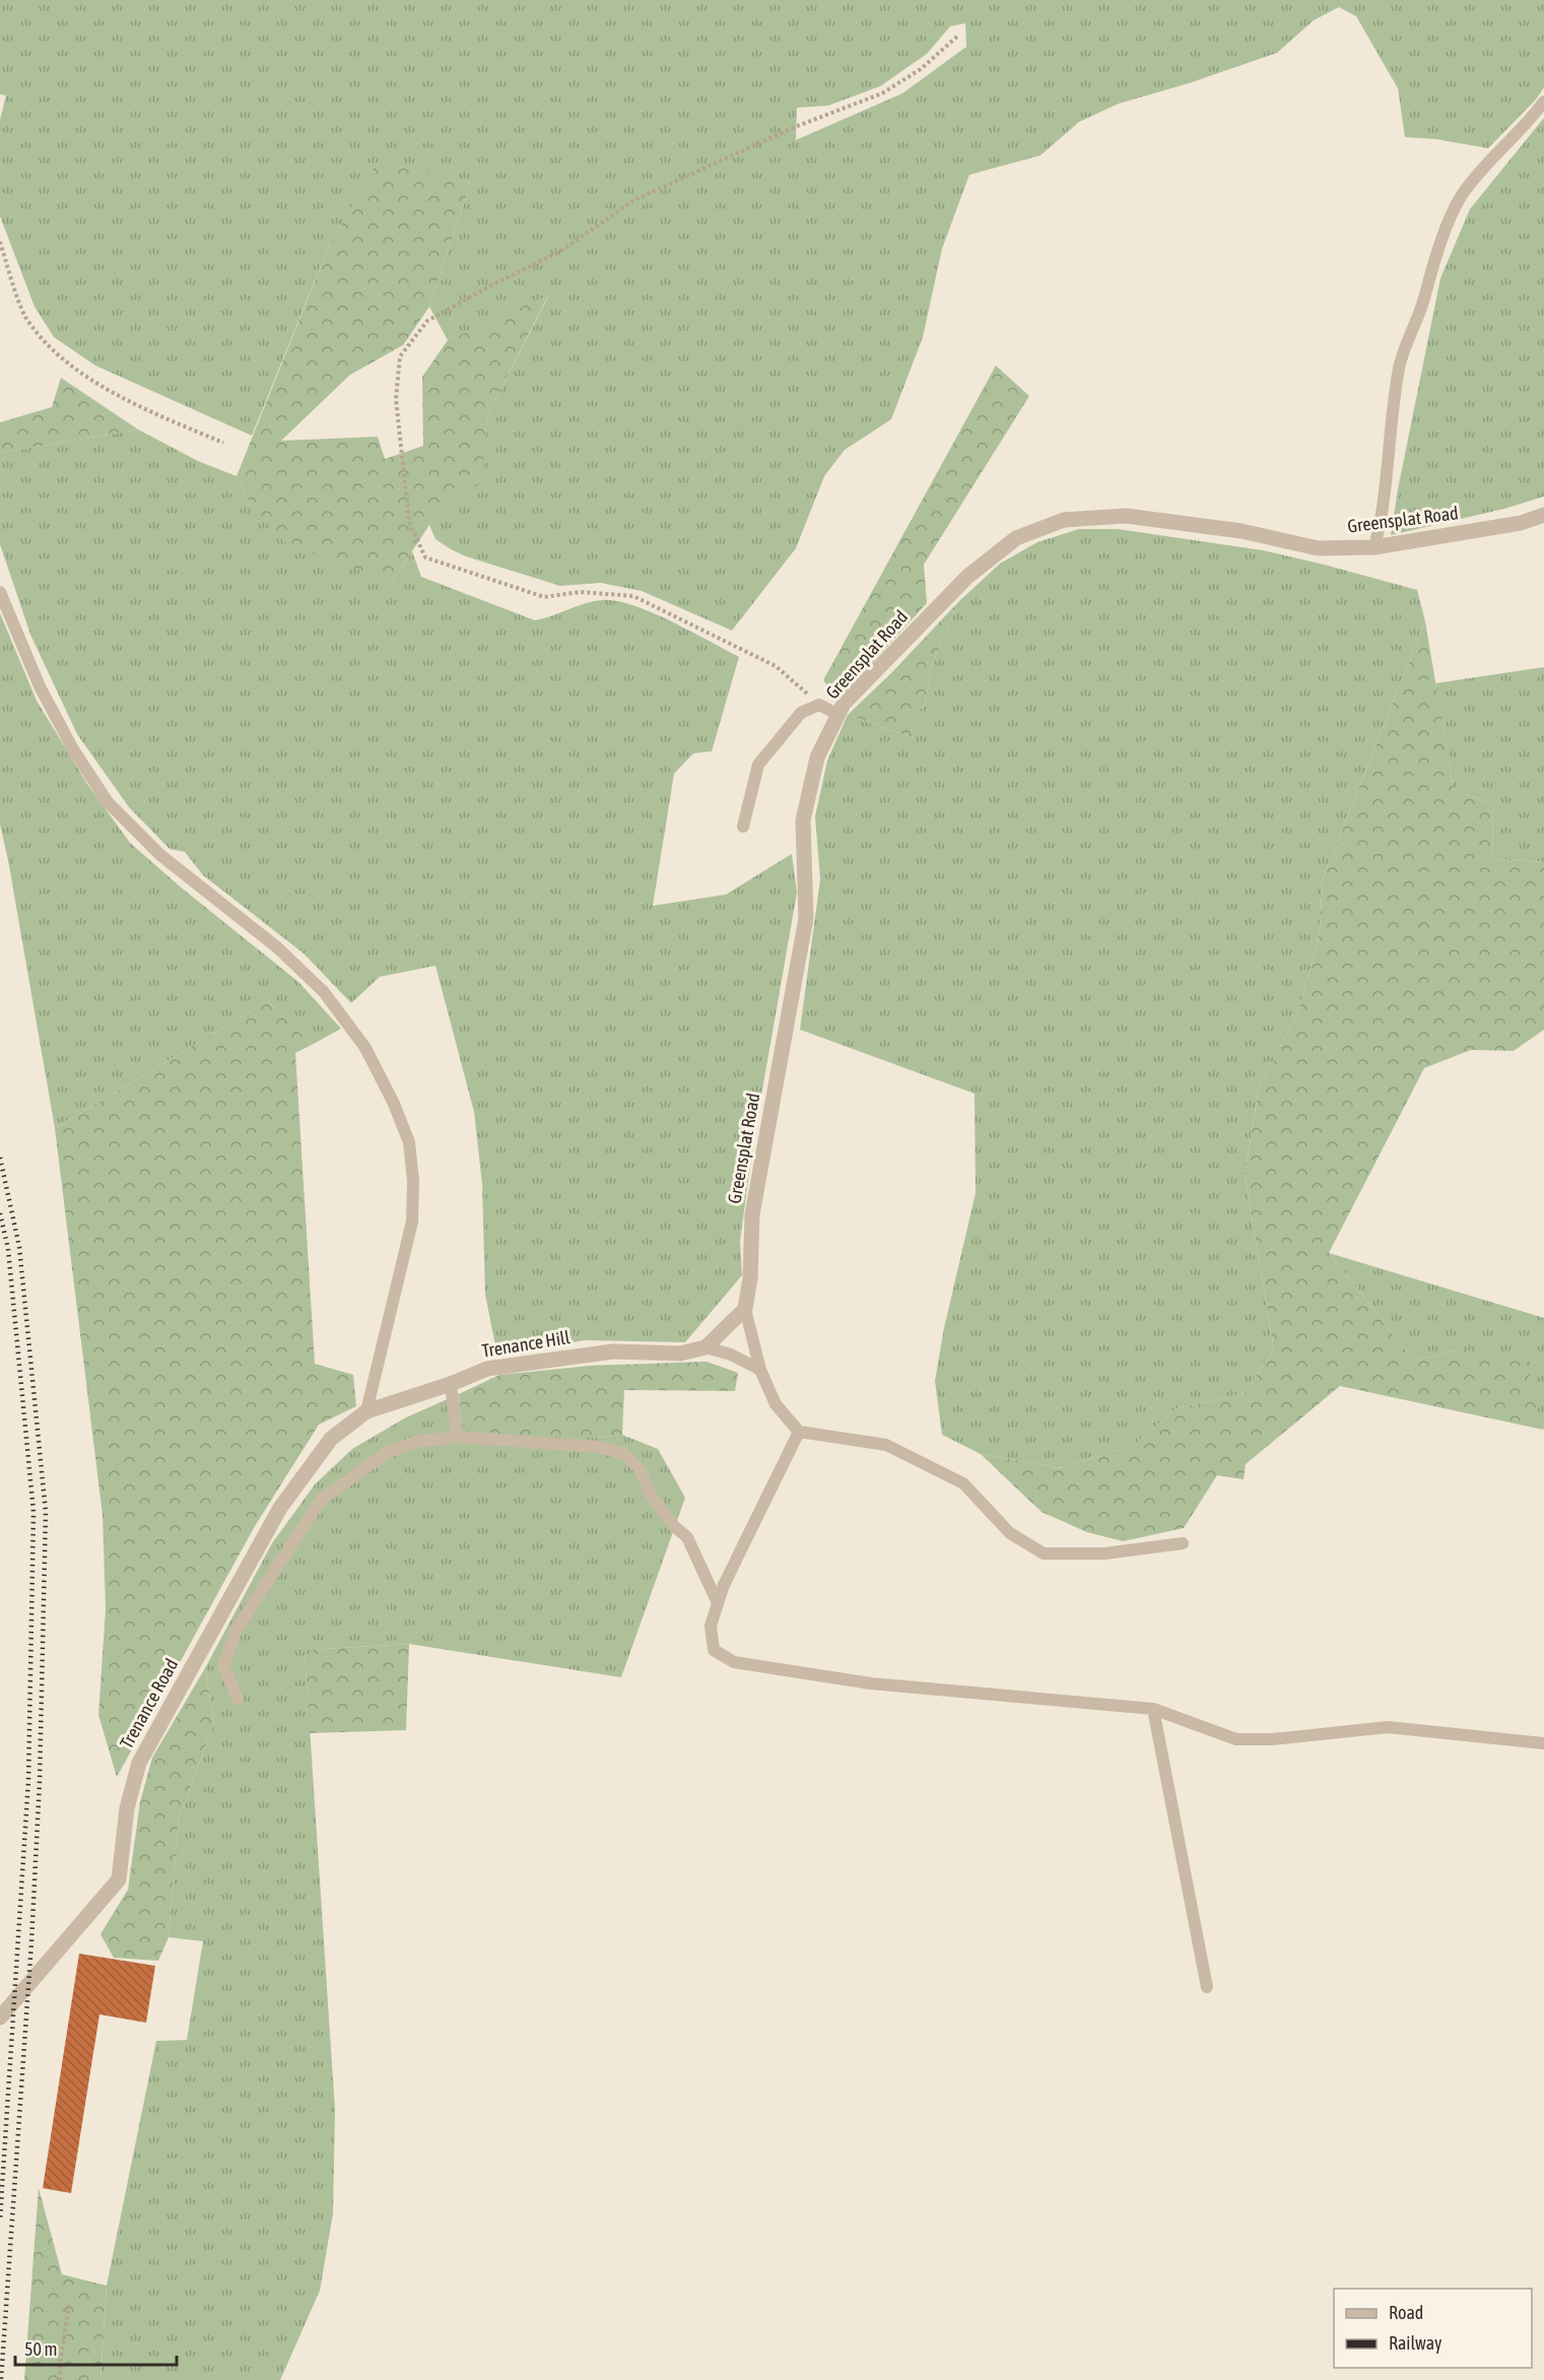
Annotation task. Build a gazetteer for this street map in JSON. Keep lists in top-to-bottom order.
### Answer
{
  "streets": {
    "street": ["Greensplat Road", "Trenance Hill", "Trenance Road"]
  },
  "crossings": [
    ["Trenance Hill", "Trenance Road"]
  ],
  "legend": ["Road", "Railway"],
  "scale_bar": "50 m"
}
